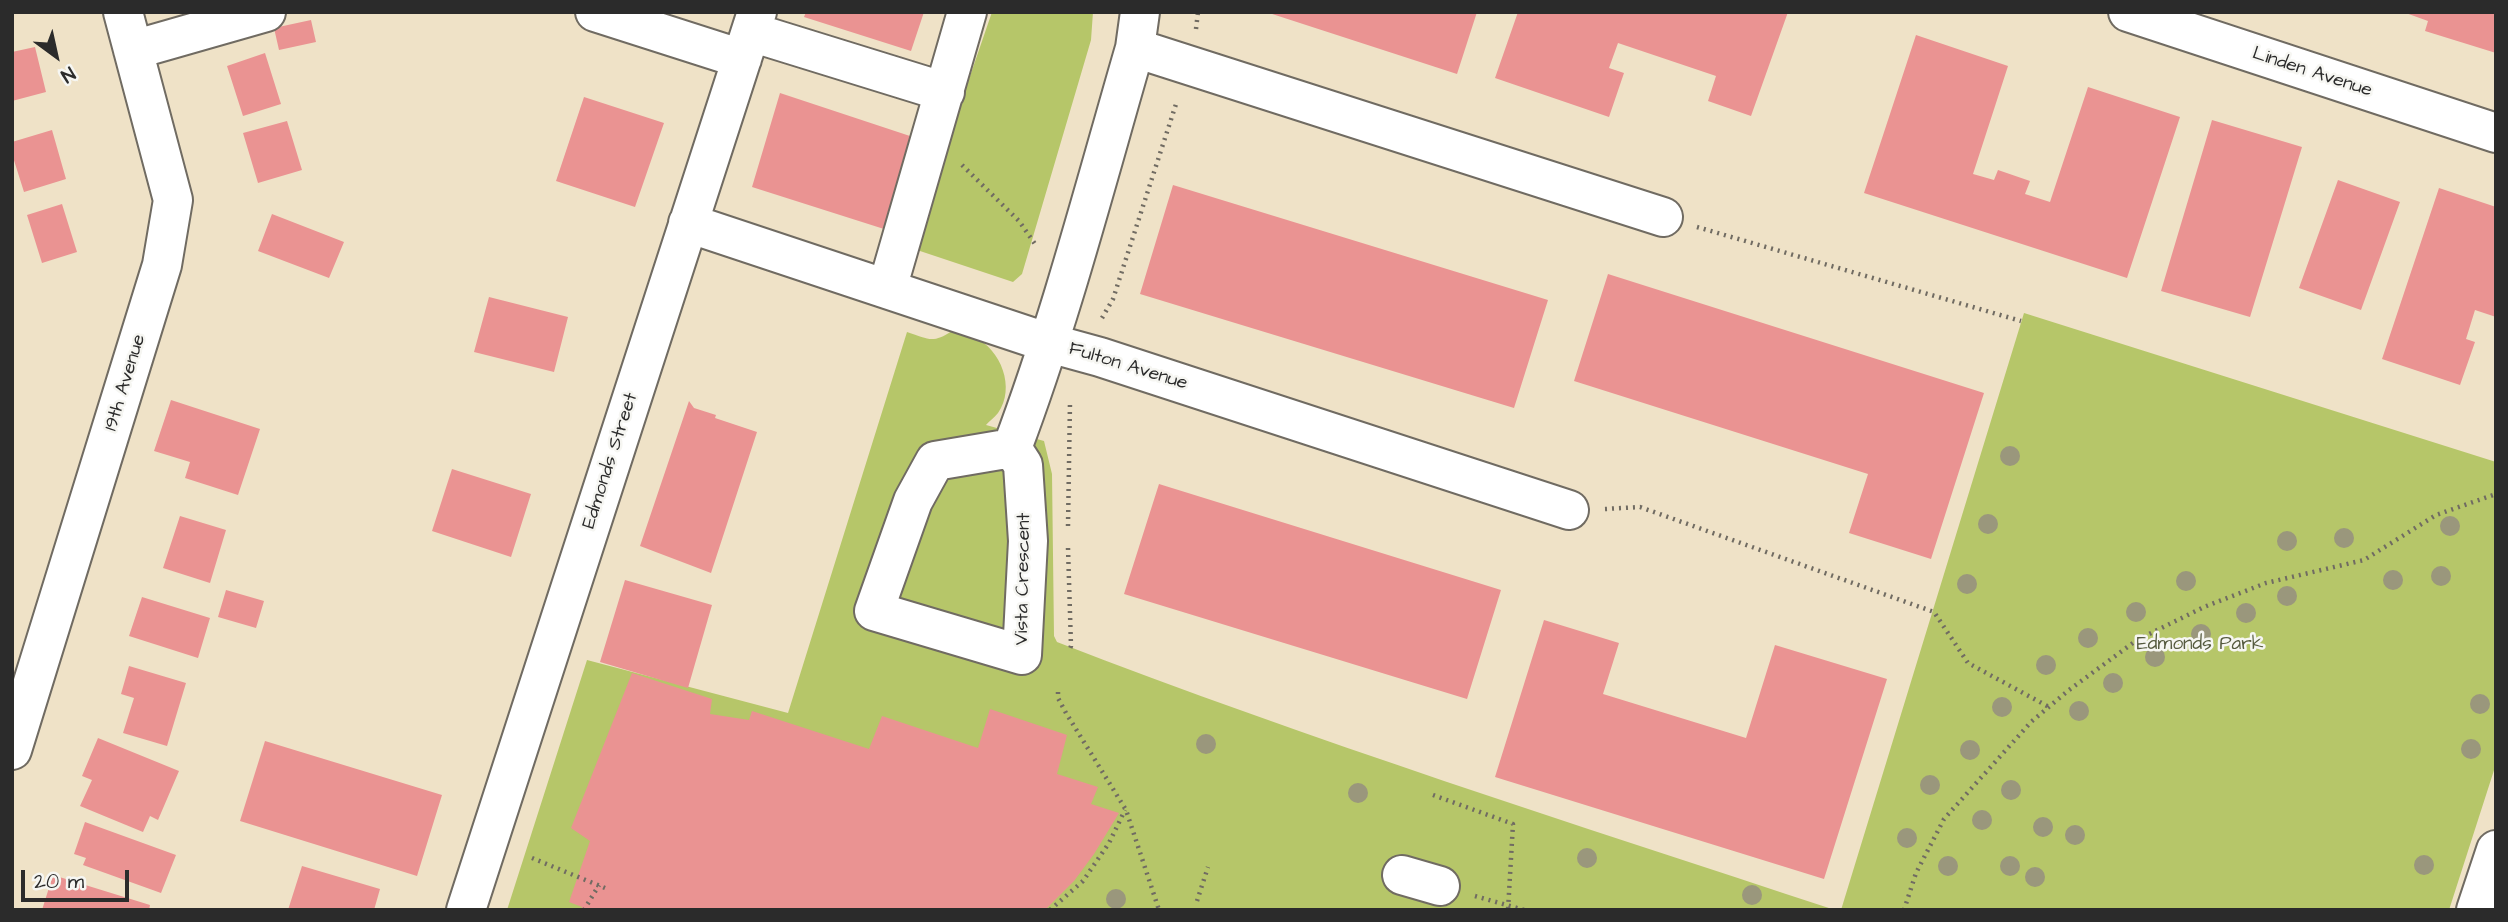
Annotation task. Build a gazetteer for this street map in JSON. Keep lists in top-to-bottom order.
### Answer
{
  "streets": {
    "street": [
      "Linden Avenue",
      "Fulton Avenue",
      "19th Avenue",
      "Edmonds Street",
      "Vista Crescent"
    ]
  },
  "crossings": [
    ["Fulton Avenue", "Edmonds Street"]
  ],
  "parks": ["Edmonds Park"],
  "scale_bar": "20 m",
  "north": "bottom right"
}
